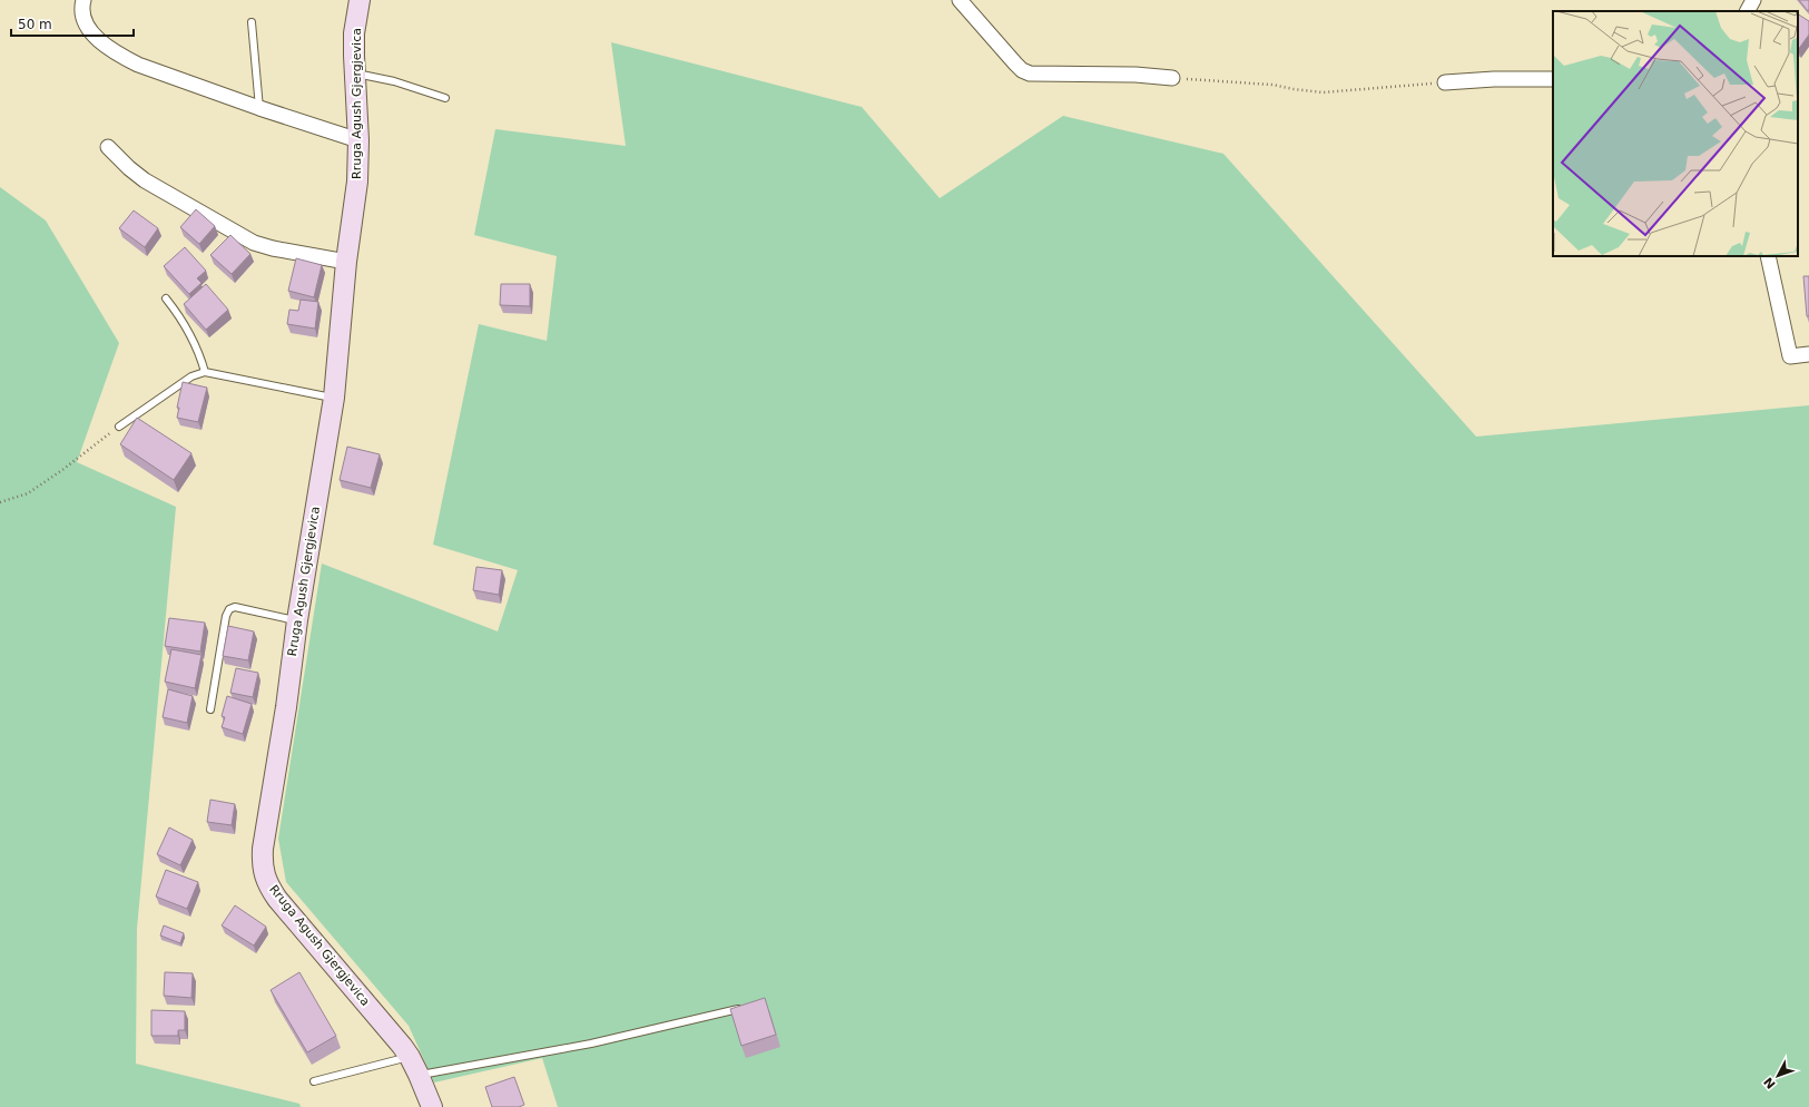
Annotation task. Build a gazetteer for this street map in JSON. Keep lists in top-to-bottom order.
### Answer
{
  "streets": {
    "main road": ["Rruga Agush Gjergjevica"]
  },
  "scale_bar": "50 m",
  "north": "bottom left"
}
